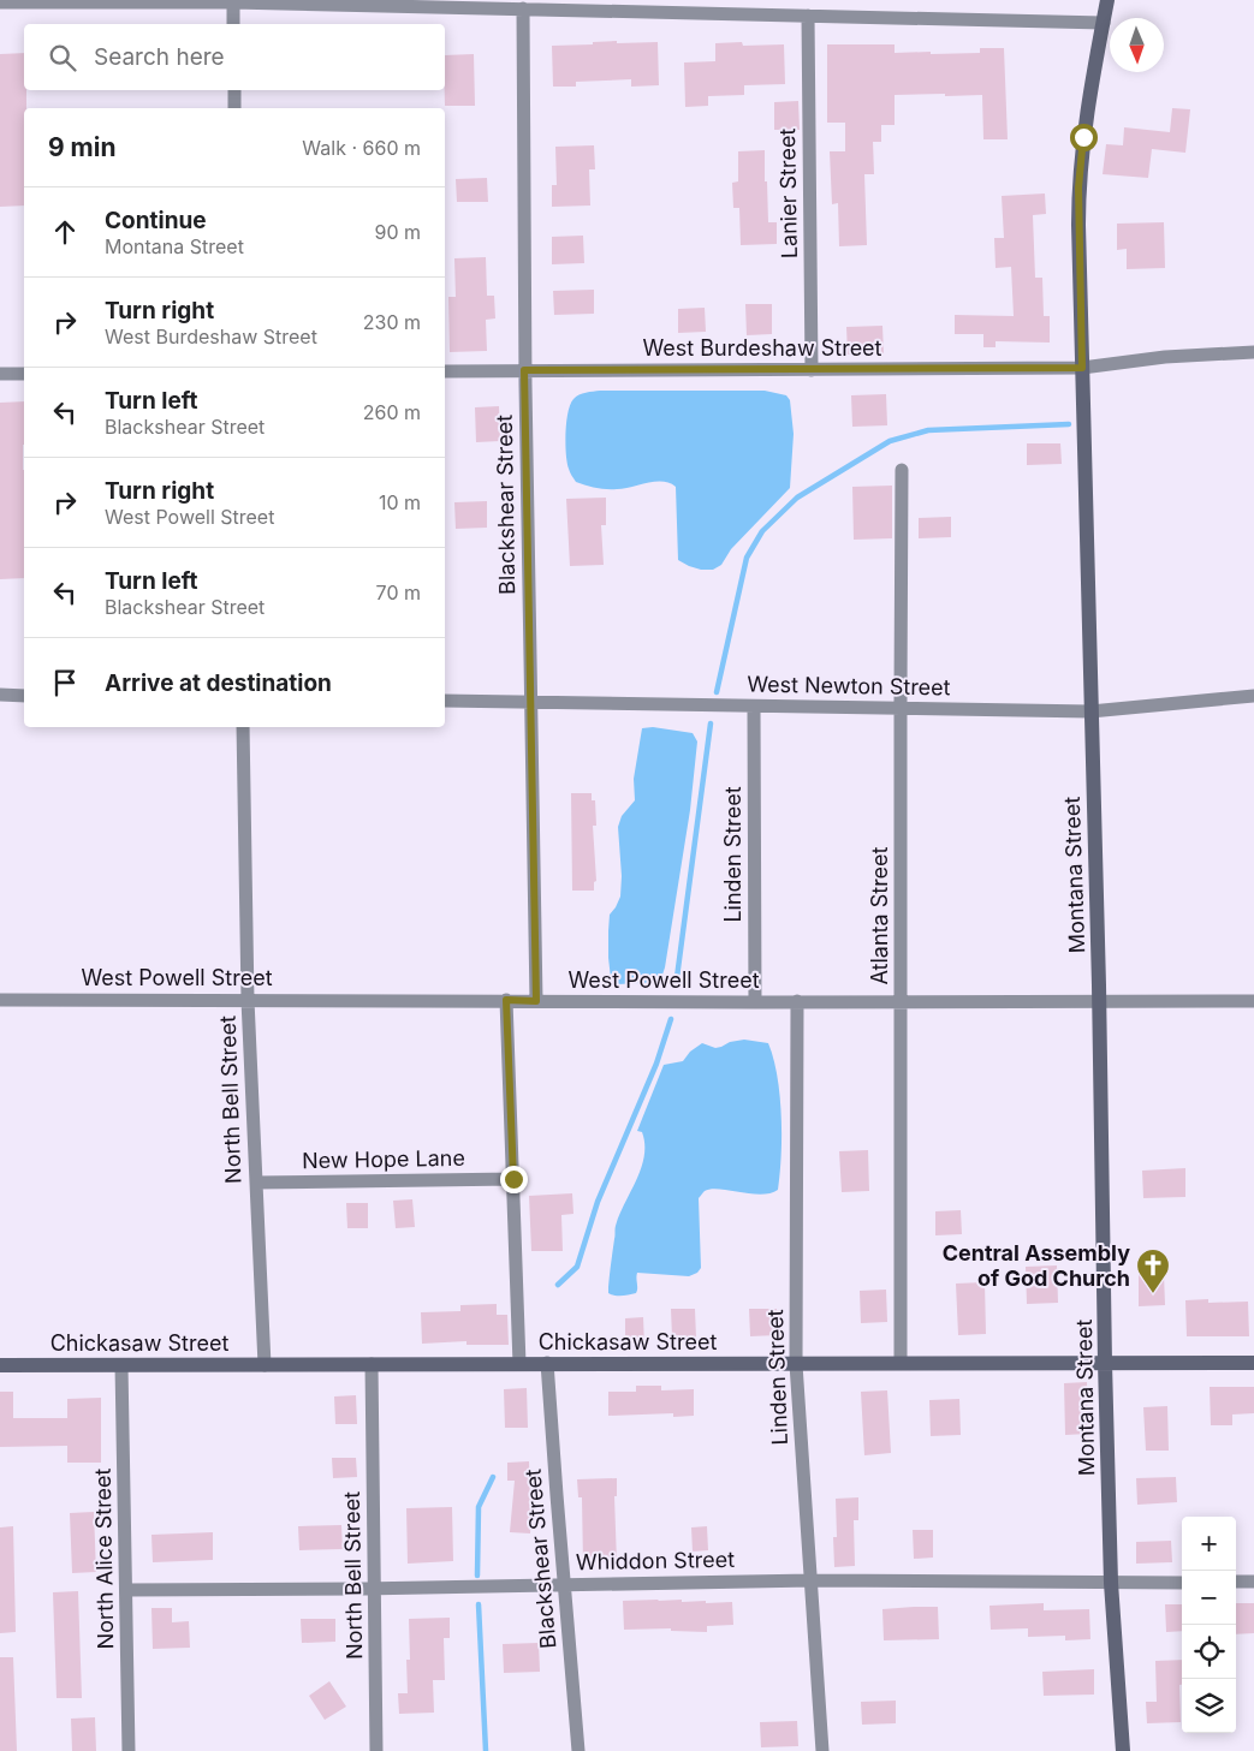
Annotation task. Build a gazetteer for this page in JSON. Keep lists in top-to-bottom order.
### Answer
{
  "streets": {
    "street": [
      "Lanier Street",
      "West Burdeshaw Street",
      "Blackshear Street",
      "West Newton Street",
      "Linden Street",
      "Montana Street",
      "Atlanta Street",
      "West Powell Street",
      "North Bell Street",
      "New Hope Lane",
      "Chickasaw Street",
      "North Alice Street",
      "Whiddon Street"
    ]
  },
  "crossings": [
    ["Lanier Street", "West Burdeshaw Street"],
    ["West Burdeshaw Street", "Blackshear Street"],
    ["West Burdeshaw Street", "Montana Street"],
    ["Blackshear Street", "West Newton Street"],
    ["Blackshear Street", "West Powell Street"],
    ["Blackshear Street", "Chickasaw Street"],
    ["Blackshear Street", "Whiddon Street"],
    ["West Newton Street", "Linden Street"],
    ["West Newton Street", "Montana Street"],
    ["West Newton Street", "Atlanta Street"],
    ["Linden Street", "West Powell Street"],
    ["Linden Street", "Chickasaw Street"],
    ["Linden Street", "Whiddon Street"],
    ["Montana Street", "West Powell Street"],
    ["Montana Street", "Chickasaw Street"],
    ["Montana Street", "Whiddon Street"],
    ["Atlanta Street", "West Powell Street"],
    ["Atlanta Street", "Chickasaw Street"],
    ["West Powell Street", "North Bell Street"],
    ["North Bell Street", "New Hope Lane"],
    ["North Bell Street", "Chickasaw Street"],
    ["North Bell Street", "Whiddon Street"],
    ["Chickasaw Street", "North Alice Street"],
    ["North Alice Street", "Whiddon Street"]
  ],
  "places": {
    "church": ["Central Assembly of God Church"]
  },
  "north": "bottom",
  "page": {
    "search": "Search here",
    "heading": ["9 min", "Walk · 660 m"],
    "list": [
      ["Continue", "Montana Street", "90 m"],
      ["Turn right", "West Burdeshaw Street", "230 m"],
      ["Turn left", "Blackshear Street", "260 m"],
      ["Turn right", "West Powell Street", "10 m"],
      ["Turn left", "Blackshear Street", "70 m"],
      "Arrive at destination"
    ],
    "map_buttons": ["+", "−"]
  }
}
